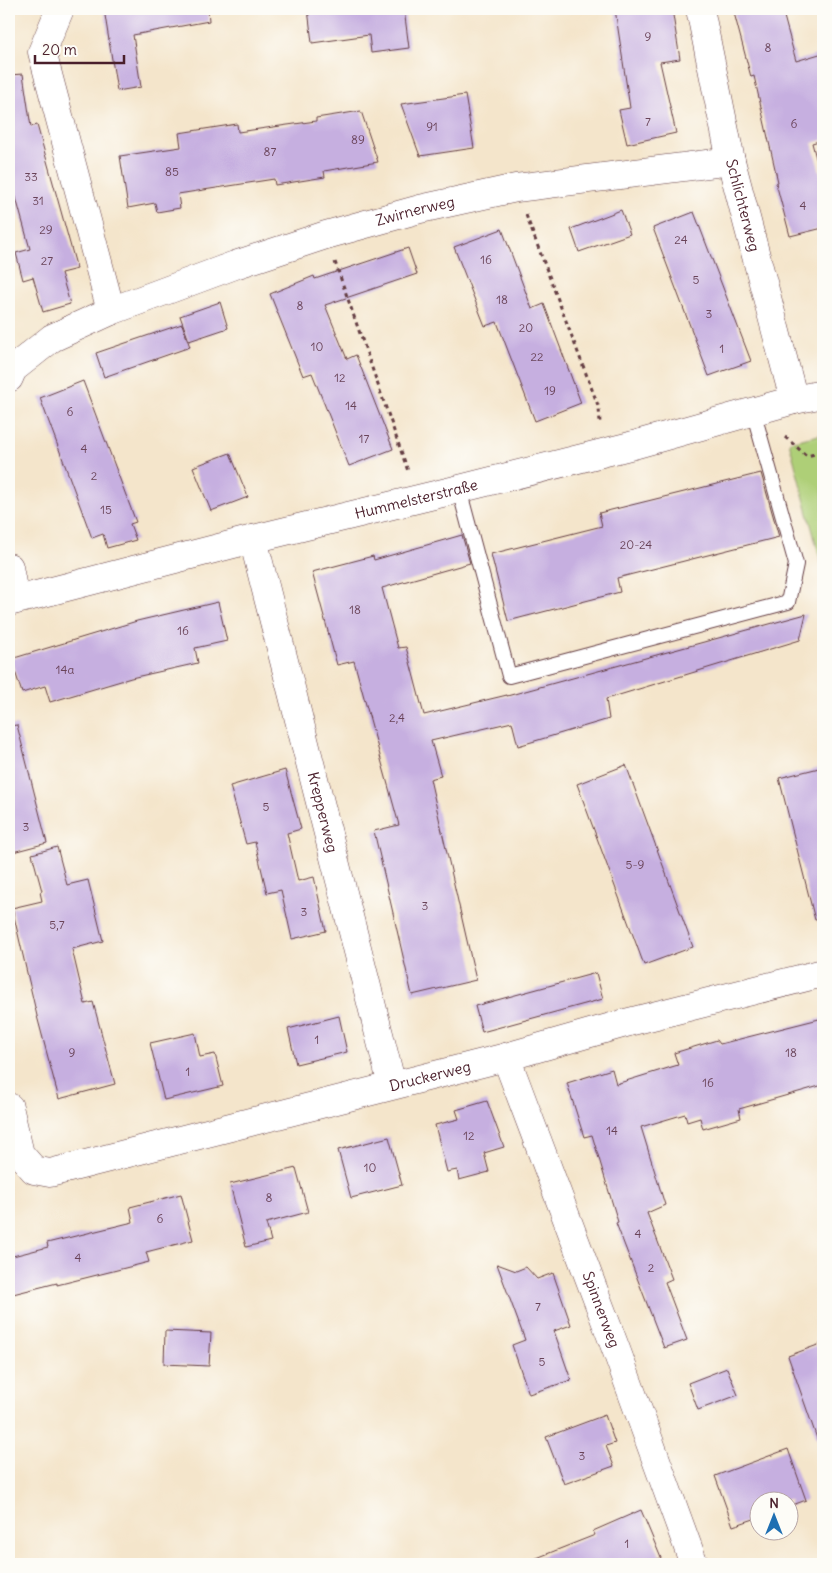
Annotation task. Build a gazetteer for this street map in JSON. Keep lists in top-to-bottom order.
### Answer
{
  "streets": {
    "street": [
      "Schlichterweg",
      "Zwirnerweg",
      "Hummelsterstraße",
      "Krepperweg",
      "Druckerweg",
      "Spinnerweg"
    ]
  },
  "crossings": [
    ["Schlichterweg", "Zwirnerweg"],
    ["Schlichterweg", "Hummelsterstraße"],
    ["Hummelsterstraße", "Krepperweg"],
    ["Krepperweg", "Druckerweg"],
    ["Druckerweg", "Spinnerweg"]
  ],
  "house_numbers": [
    "9",
    "8",
    "7",
    "6",
    "91",
    "89",
    "87",
    "85",
    "33",
    "31",
    "4",
    "29",
    "24",
    "16",
    "27",
    "5",
    "18",
    "8",
    "3",
    "20",
    "10",
    "1",
    "22",
    "12",
    "19",
    "14",
    "6",
    "17",
    "4",
    "2",
    "15",
    "20-24",
    "18",
    "16",
    "14a",
    "2,4",
    "5",
    "3",
    "5-9",
    "3",
    "3",
    "5,7",
    "1",
    "9",
    "18",
    "1",
    "16",
    "14",
    "12",
    "10",
    "8",
    "6",
    "4",
    "4",
    "2",
    "7",
    "5",
    "3",
    "1"
  ],
  "scale_bar": "20 m",
  "north": "top"
}
